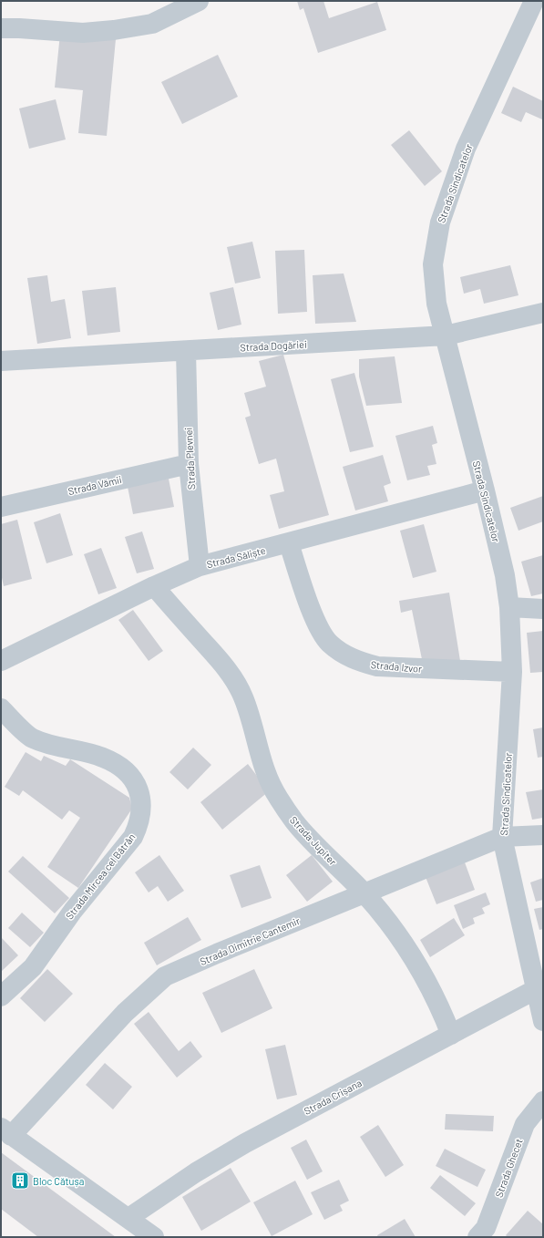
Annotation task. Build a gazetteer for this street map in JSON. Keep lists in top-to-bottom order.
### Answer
{
  "streets": {
    "street": [
      "Strada Sindicatelor",
      "Strada Dogăriei",
      "Strada Plevnei",
      "Strada Vămii",
      "Strada Săliște",
      "Strada Izvor",
      "Strada Jupiter",
      "Strada Mircea cel Bătrân",
      "Strada Dimitrie Cantemir",
      "Strada Crișana",
      "Strada Ghecet"
    ]
  },
  "crossings": [
    ["Strada Sindicatelor", "Strada Dogăriei"],
    ["Strada Sindicatelor", "Strada Săliște"],
    ["Strada Sindicatelor", "Strada Izvor"],
    ["Strada Sindicatelor", "Strada Dimitrie Cantemir"],
    ["Strada Sindicatelor", "Strada Crișana"],
    ["Strada Dogăriei", "Strada Plevnei"],
    ["Strada Plevnei", "Strada Vămii"],
    ["Strada Plevnei", "Strada Săliște"],
    ["Strada Săliște", "Strada Izvor"],
    ["Strada Săliște", "Strada Jupiter"],
    ["Strada Jupiter", "Strada Dimitrie Cantemir"],
    ["Strada Jupiter", "Strada Crișana"]
  ],
  "places": {
    "building": ["Bloc Cătușa"]
  }
}
